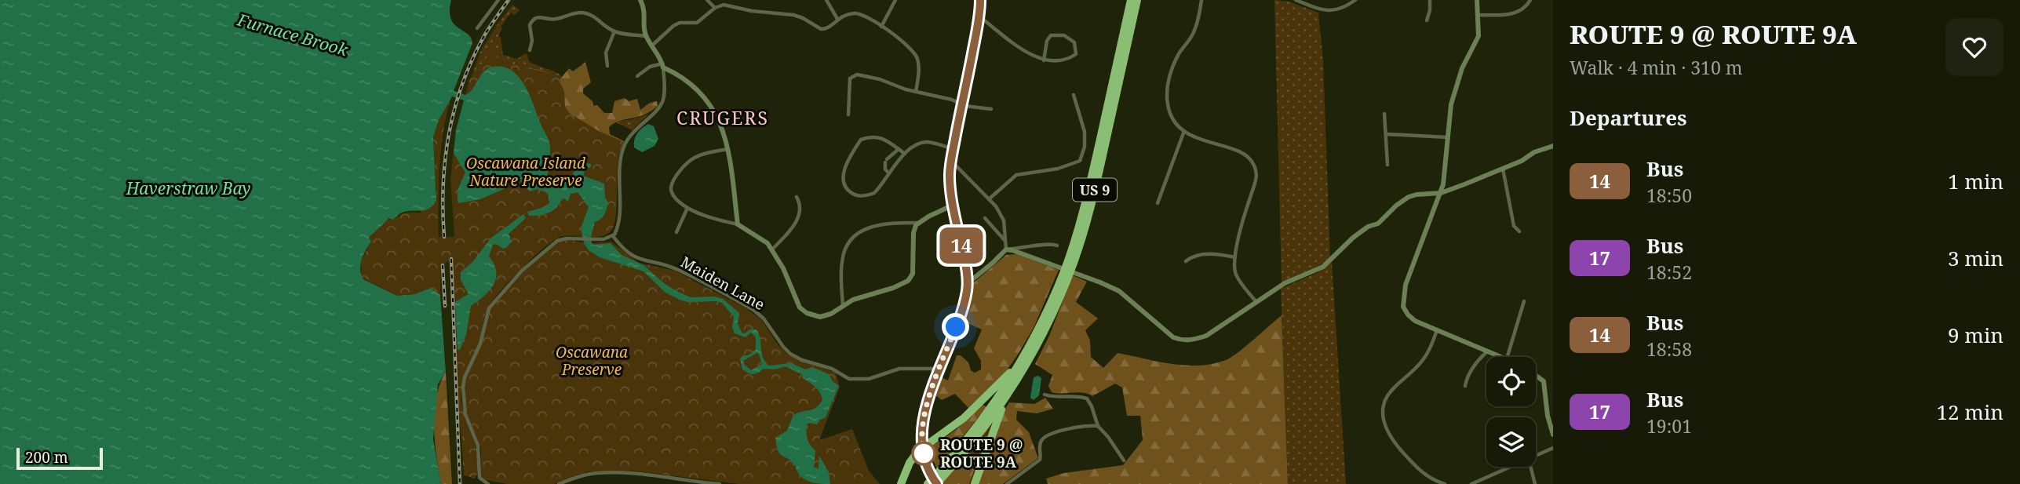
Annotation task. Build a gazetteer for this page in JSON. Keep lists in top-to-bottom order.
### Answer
{
  "streets": {
    "highway": ["US 9"],
    "street": ["Maiden Lane"]
  },
  "districts": ["CRUGERS"],
  "water": ["Furnace Brook", "Haverstraw Bay"],
  "parks": ["Oscawana Island Nature Preserve", "Oscawana Preserve"],
  "places": ["ROUTE 9 @ ROUTE 9A"],
  "lines": ["bus line 14"],
  "scale_bar": "200 m",
  "page": {
    "on_map": "14",
    "heading": [
      ["ROUTE 9 @ ROUTE 9A", "Walk · 4 min · 310 m"],
      "Departures"
    ],
    "list": [
      {
        "mark": "14",
        "name": "Bus",
        "note": "18:50",
        "value": "1 min"
      },
      {
        "mark": "17",
        "name": "Bus",
        "note": "18:52",
        "value": "3 min"
      },
      {
        "mark": "14",
        "name": "Bus",
        "note": "18:58",
        "value": "9 min"
      },
      {
        "mark": "17",
        "name": "Bus",
        "note": "19:01",
        "value": "12 min"
      }
    ],
    "scale": "200 m"
  }
}
